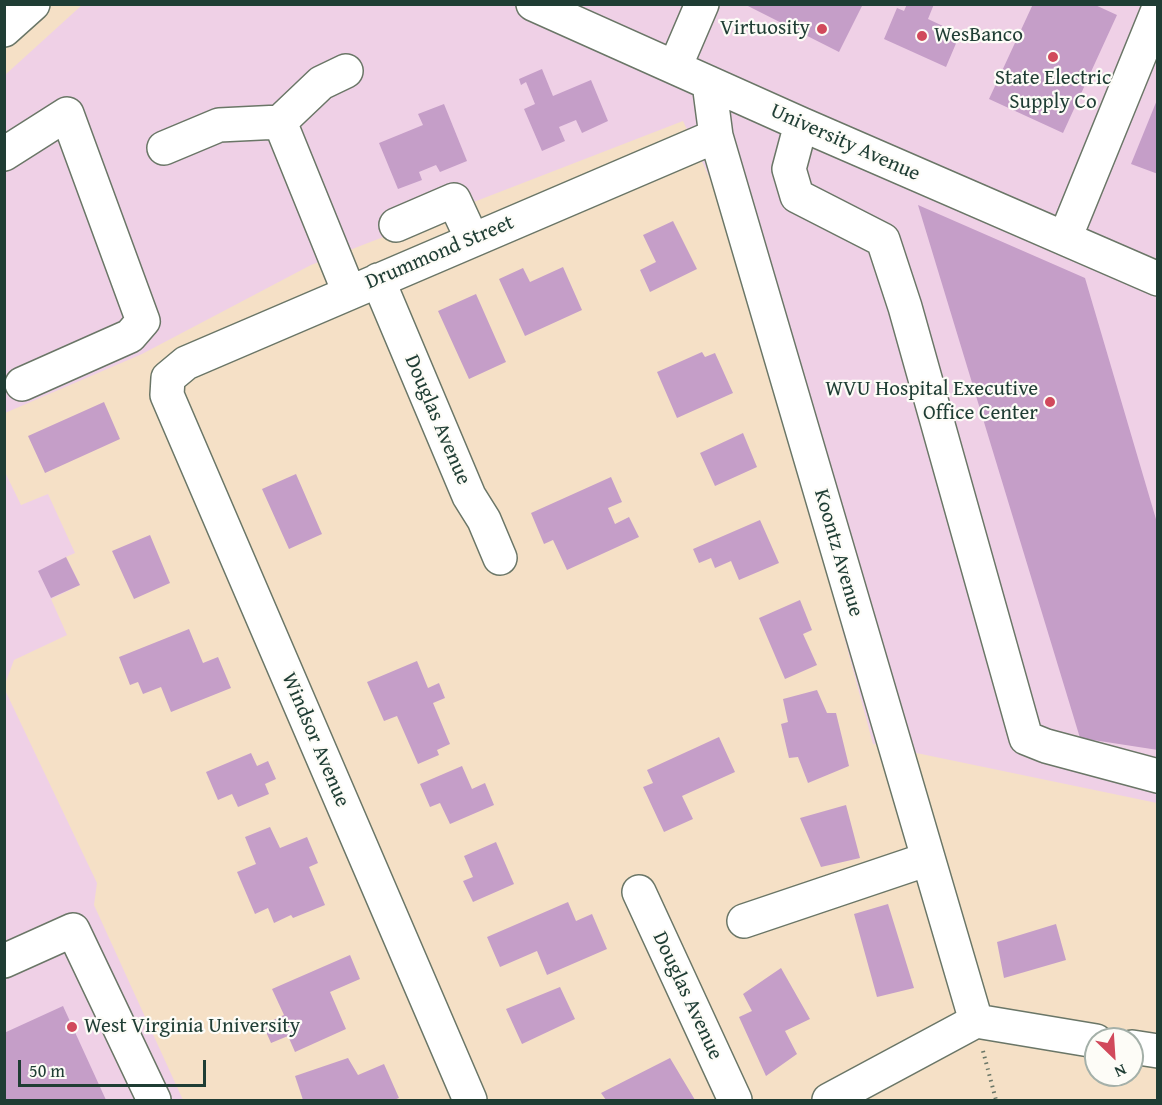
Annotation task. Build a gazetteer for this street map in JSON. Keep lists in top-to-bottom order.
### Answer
{
  "streets": {
    "street": [
      "University Avenue",
      "Drummond Street",
      "Douglas Avenue",
      "Koontz Avenue",
      "Windsor Avenue"
    ]
  },
  "crossings": [
    ["University Avenue", "Koontz Avenue"],
    ["Drummond Street", "Douglas Avenue"],
    ["Drummond Street", "Koontz Avenue"],
    ["Drummond Street", "Windsor Avenue"]
  ],
  "places": [
    "Virtuosity",
    "WesBanco",
    "State Electric Supply Co",
    "WVU Hospital Executive Office Center",
    "West Virginia University"
  ],
  "scale_bar": "50 m",
  "north": "bottom right"
}
